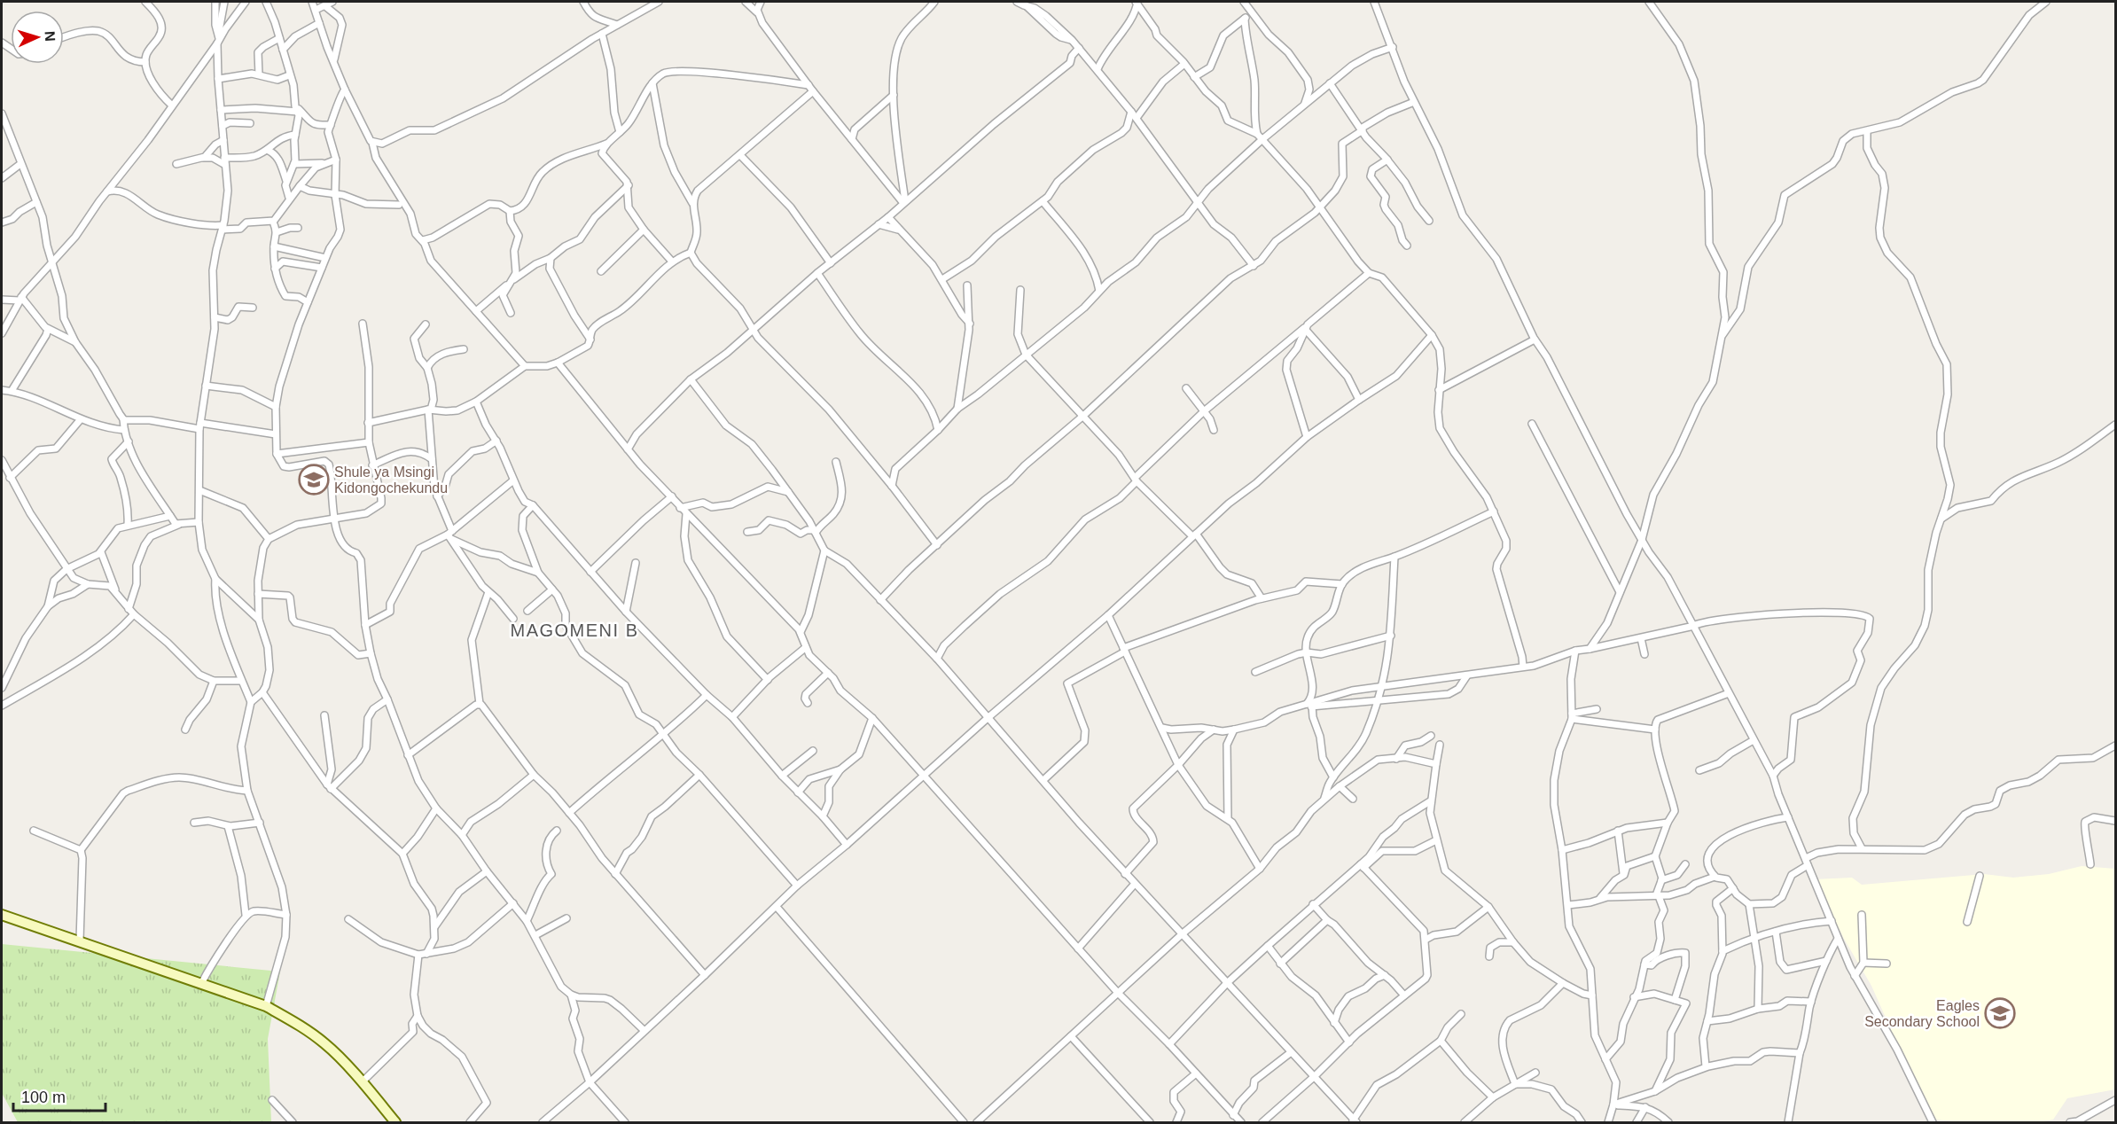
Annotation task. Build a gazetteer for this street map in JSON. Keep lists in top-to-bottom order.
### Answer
{
  "districts": ["MAGOMENI B"],
  "places": {
    "school or university": ["Shule ya Msingi Kidongochekundu", "Eagles Secondary School"]
  },
  "scale_bar": "100 m",
  "north": "right"
}
